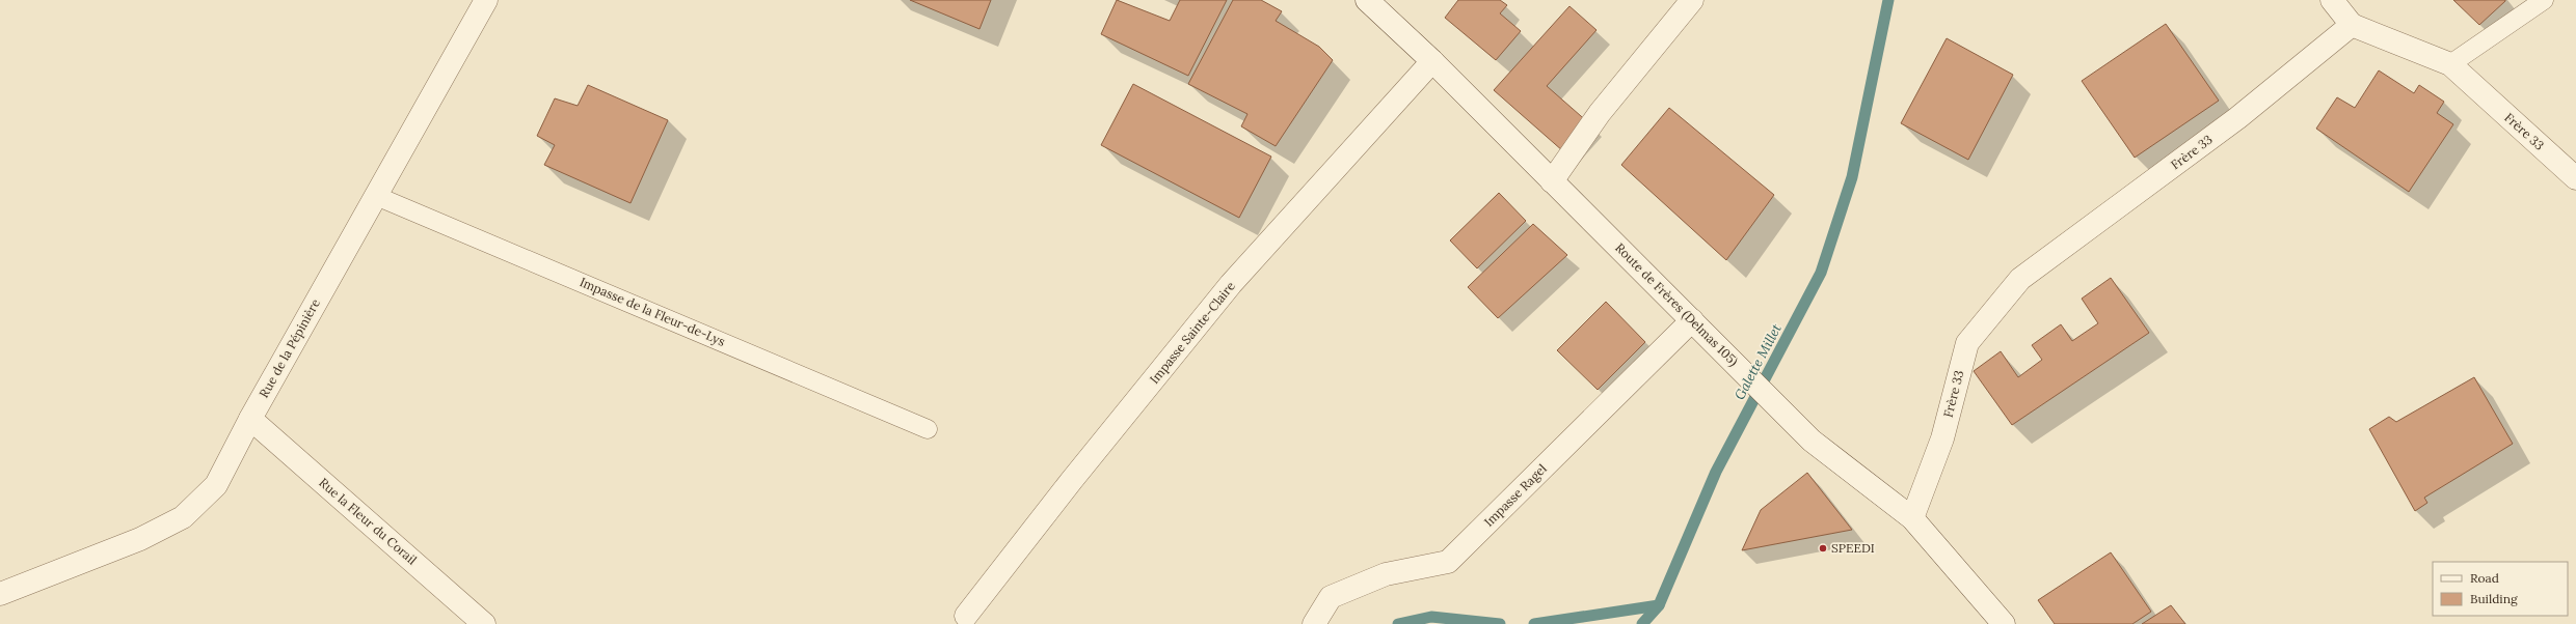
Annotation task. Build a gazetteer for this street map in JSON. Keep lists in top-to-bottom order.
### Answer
{
  "streets": {
    "street": [
      "Frère 33",
      "Route de Frères (Delmas 105)",
      "Impasse Sainte-Claire",
      "Rue de la Pépinière",
      "Impasse Ragel",
      "Rue la Fleur du Corail"
    ],
    "lane": ["Impasse de la Fleur-de-Lys"]
  },
  "crossings": [
    ["Frère 33", "Route de Frères (Delmas 105)"],
    ["Route de Frères (Delmas 105)", "Impasse Sainte-Claire"],
    ["Route de Frères (Delmas 105)", "Impasse Ragel"],
    ["Impasse de la Fleur-de-Lys", "Rue de la Pépinière"],
    ["Rue de la Pépinière", "Rue la Fleur du Corail"]
  ],
  "water": ["Galette Millet"],
  "places": ["SPEEDI"],
  "legend": ["Road", "Building"]
}
